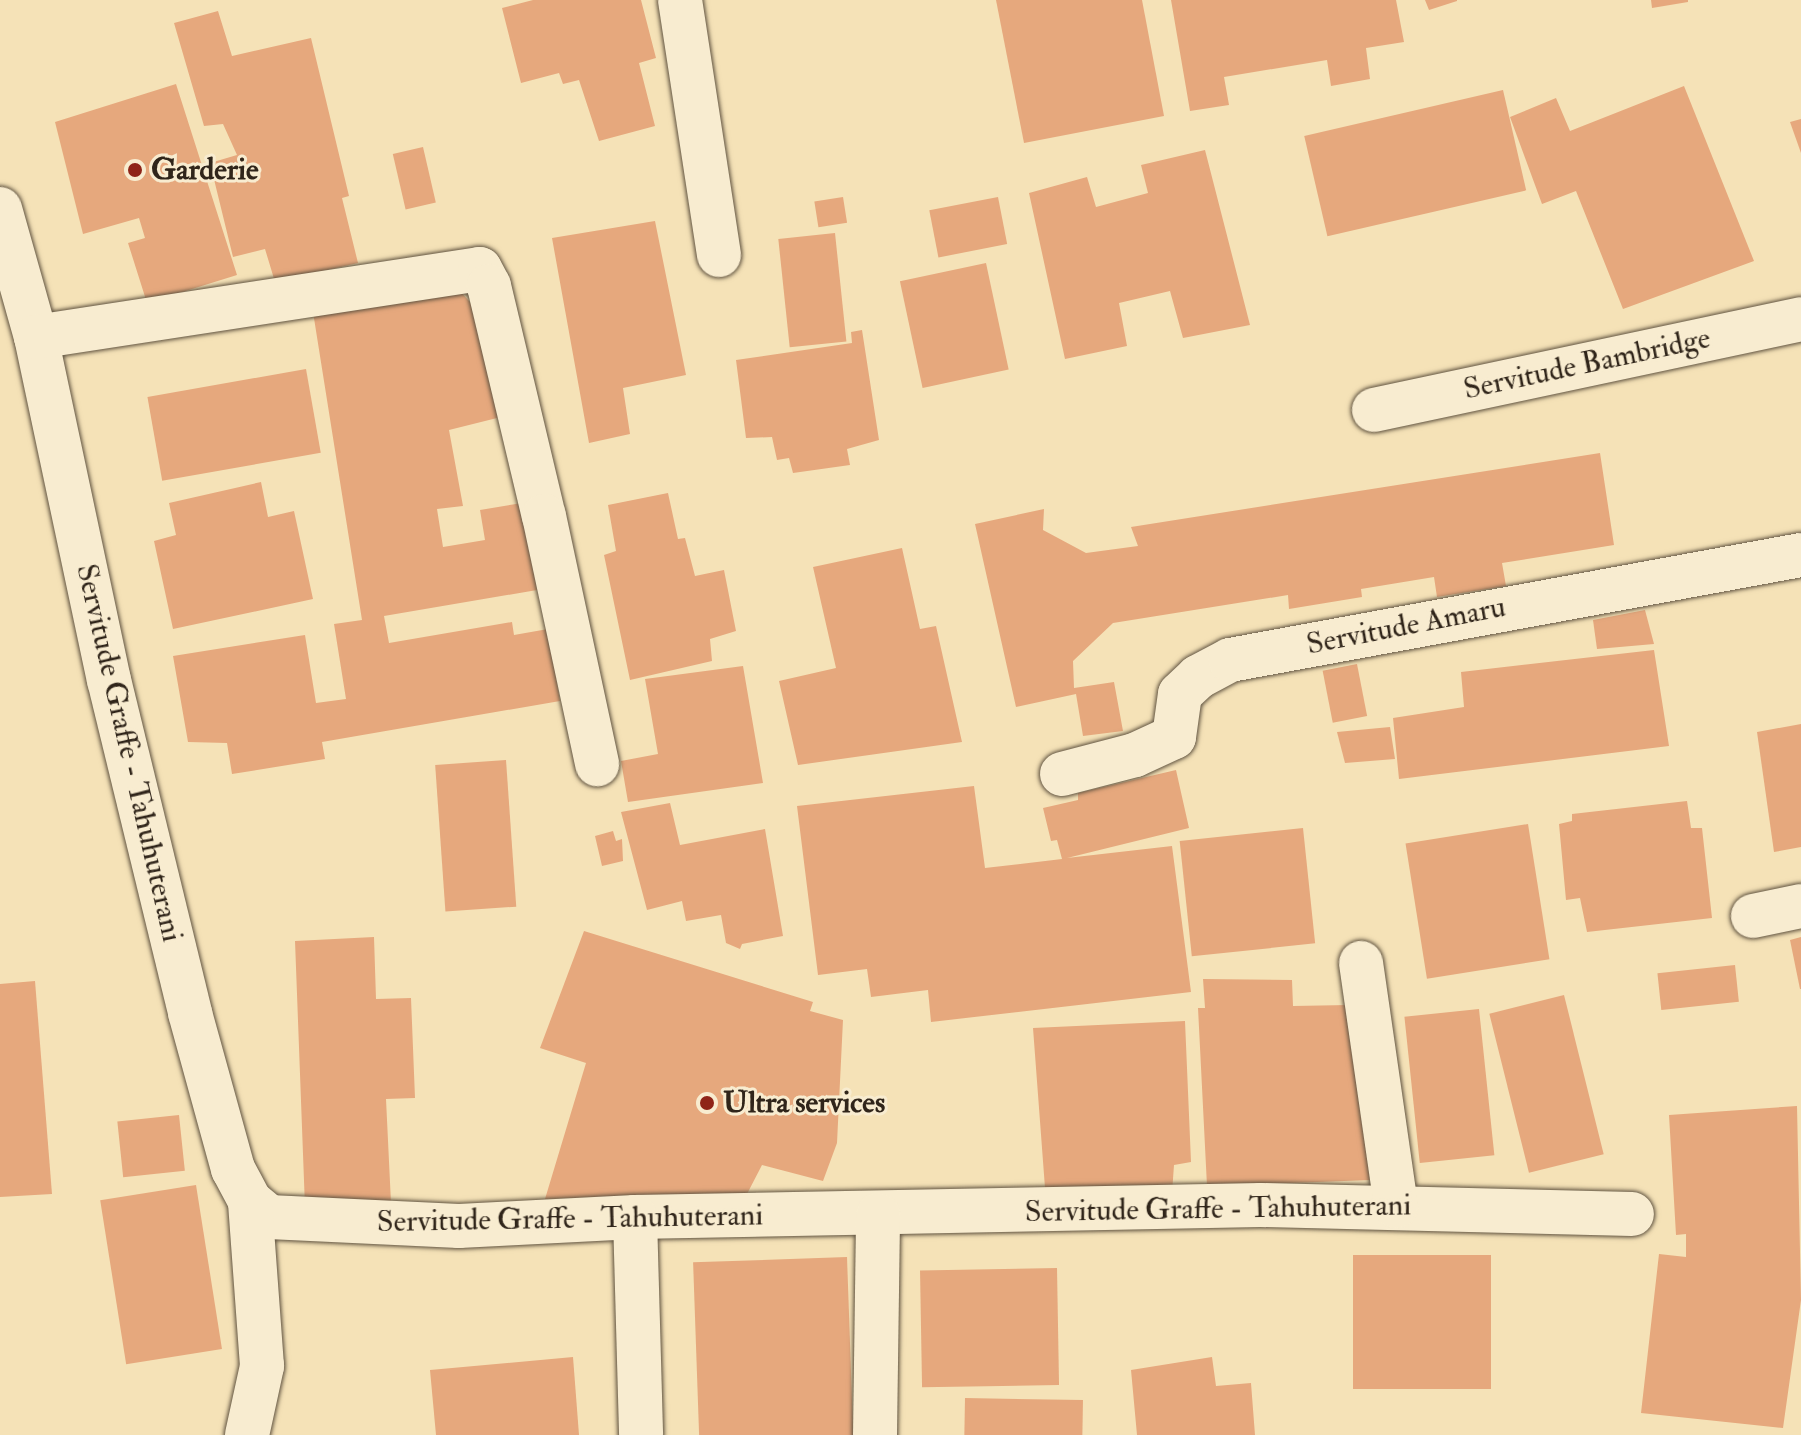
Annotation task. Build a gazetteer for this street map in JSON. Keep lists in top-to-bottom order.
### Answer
{
  "streets": {
    "street": ["Servitude Bambridge", "Servitude Amaru", "Servitude Graffe - Tahuhuterani"]
  },
  "places": ["Garderie", "Ultra services"]
}
